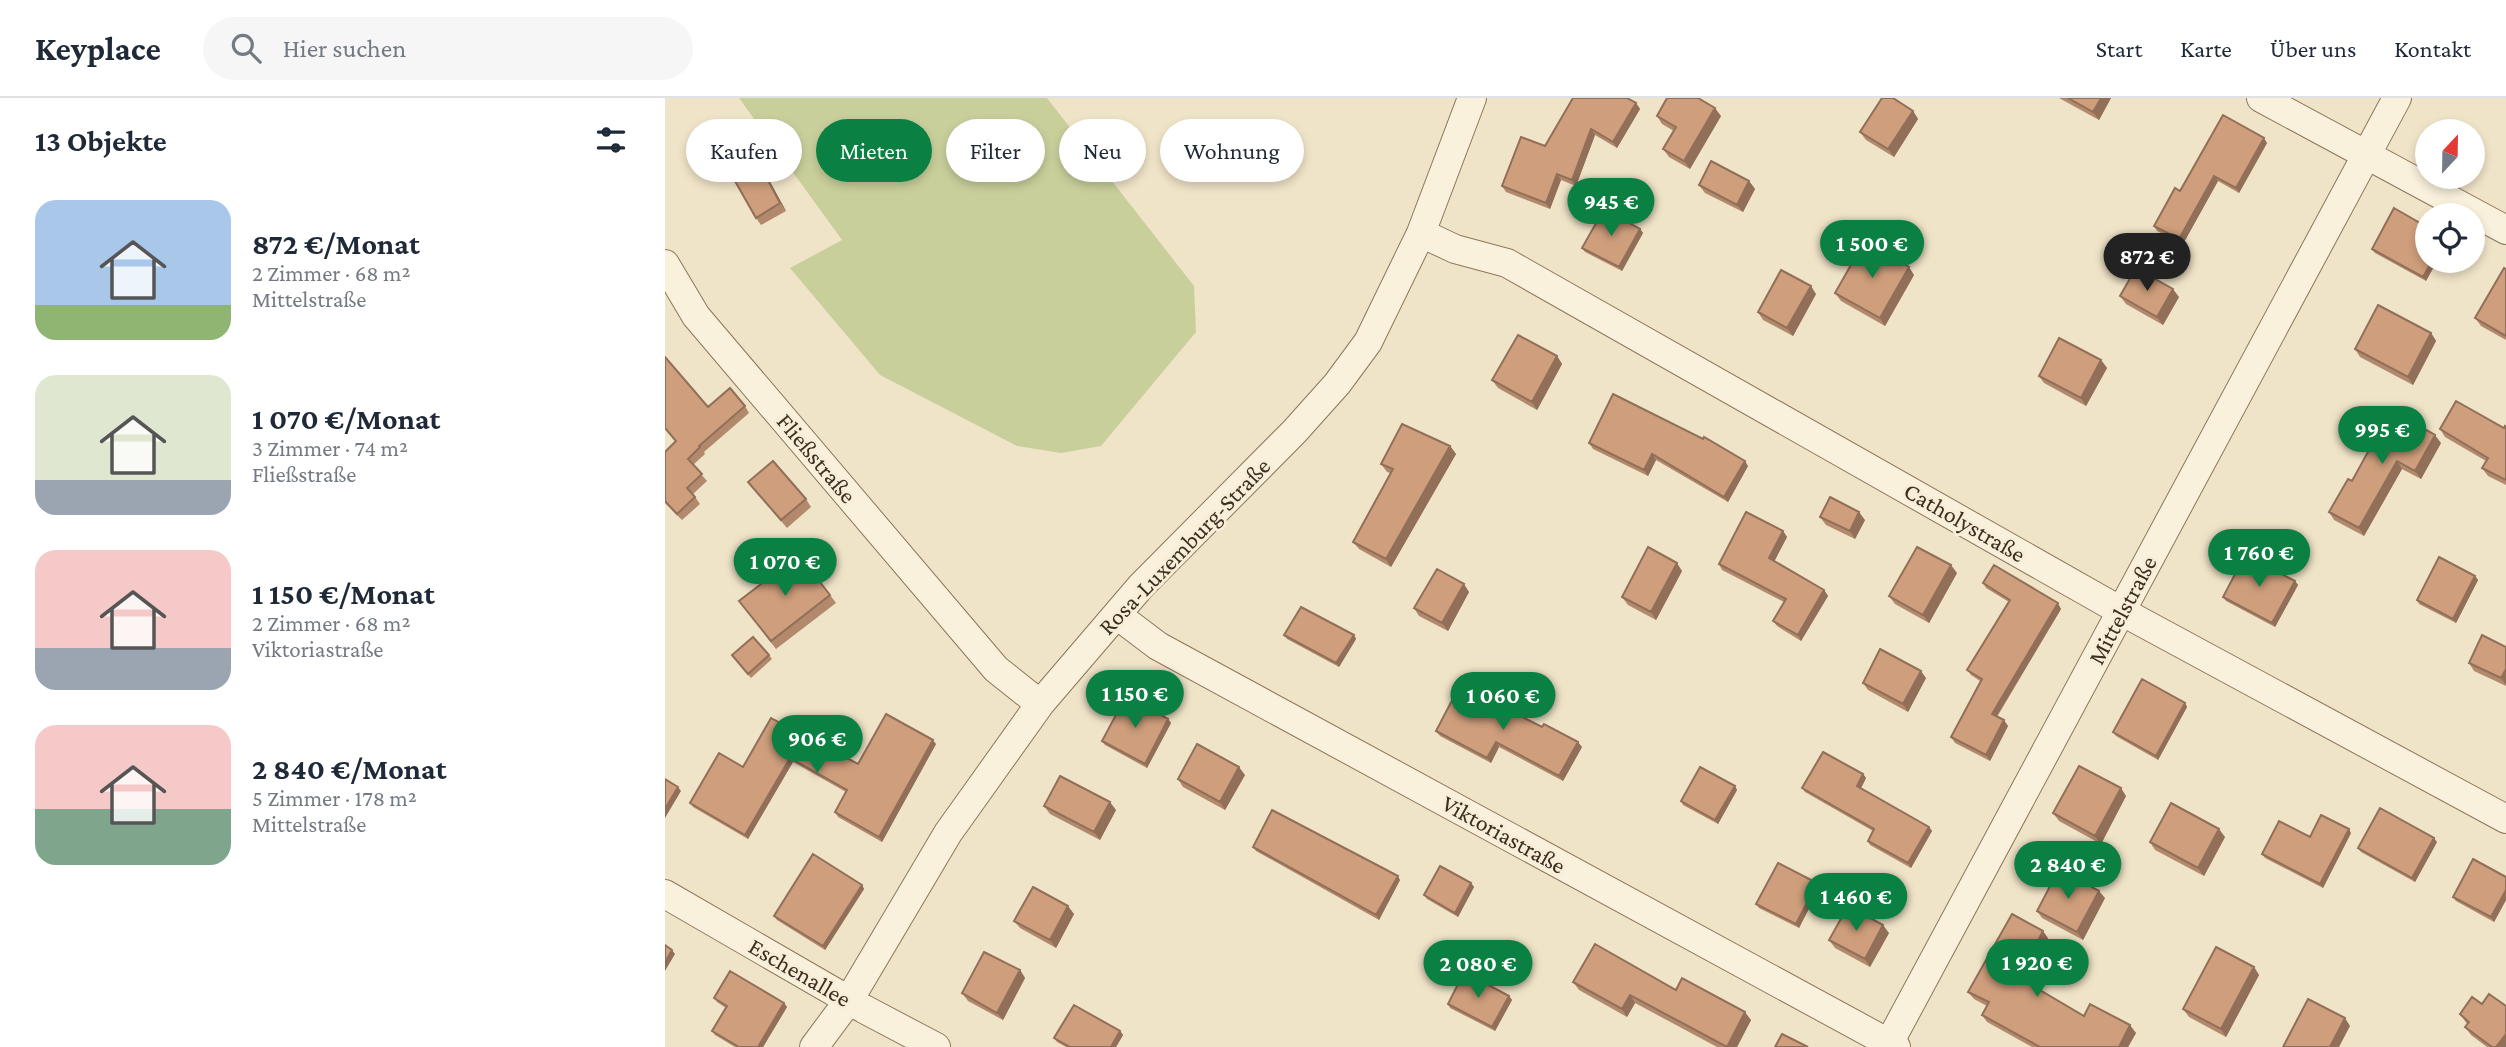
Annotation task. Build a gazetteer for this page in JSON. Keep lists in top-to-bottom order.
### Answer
{
  "streets": {
    "street": [
      "Fließstraße",
      "Catholystraße",
      "Rosa-Luxemburg-Straße",
      "Mittelstraße",
      "Viktoriastraße",
      "Eschenallee"
    ]
  },
  "crossings": [
    ["Fließstraße", "Rosa-Luxemburg-Straße"],
    ["Catholystraße", "Rosa-Luxemburg-Straße"],
    ["Catholystraße", "Mittelstraße"],
    ["Rosa-Luxemburg-Straße", "Viktoriastraße"],
    ["Rosa-Luxemburg-Straße", "Eschenallee"],
    ["Mittelstraße", "Viktoriastraße"]
  ],
  "north": "top",
  "page": {
    "header": "Keyplace",
    "search": "Hier suchen",
    "nav": [
      "Start",
      "Karte",
      "Über uns",
      "Kontakt"
    ],
    "heading": "13 Objekte",
    "chip": [
      "Kaufen",
      "Mieten",
      "Filter",
      "Neu",
      "Wohnung"
    ],
    "price": [
      "945 €",
      "1 500 €",
      "872 €",
      "995 €",
      "1 760 €",
      "1 070 €",
      "1 150 €",
      "1 060 €",
      "906 €",
      "2 840 €",
      "1 460 €",
      "1 920 €",
      "2 080 €"
    ],
    "list": [
      {
        "name": "872 €/Monat",
        "note": "2 Zimmer · 68 m² · Mittelstraße"
      },
      {
        "name": "1 070 €/Monat",
        "note": "3 Zimmer · 74 m² · Fließstraße"
      },
      {
        "name": "1 150 €/Monat",
        "note": "2 Zimmer · 68 m² · Viktoriastraße"
      },
      {
        "name": "2 840 €/Monat",
        "note": "5 Zimmer · 178 m² · Mittelstraße"
      }
    ]
  }
}
